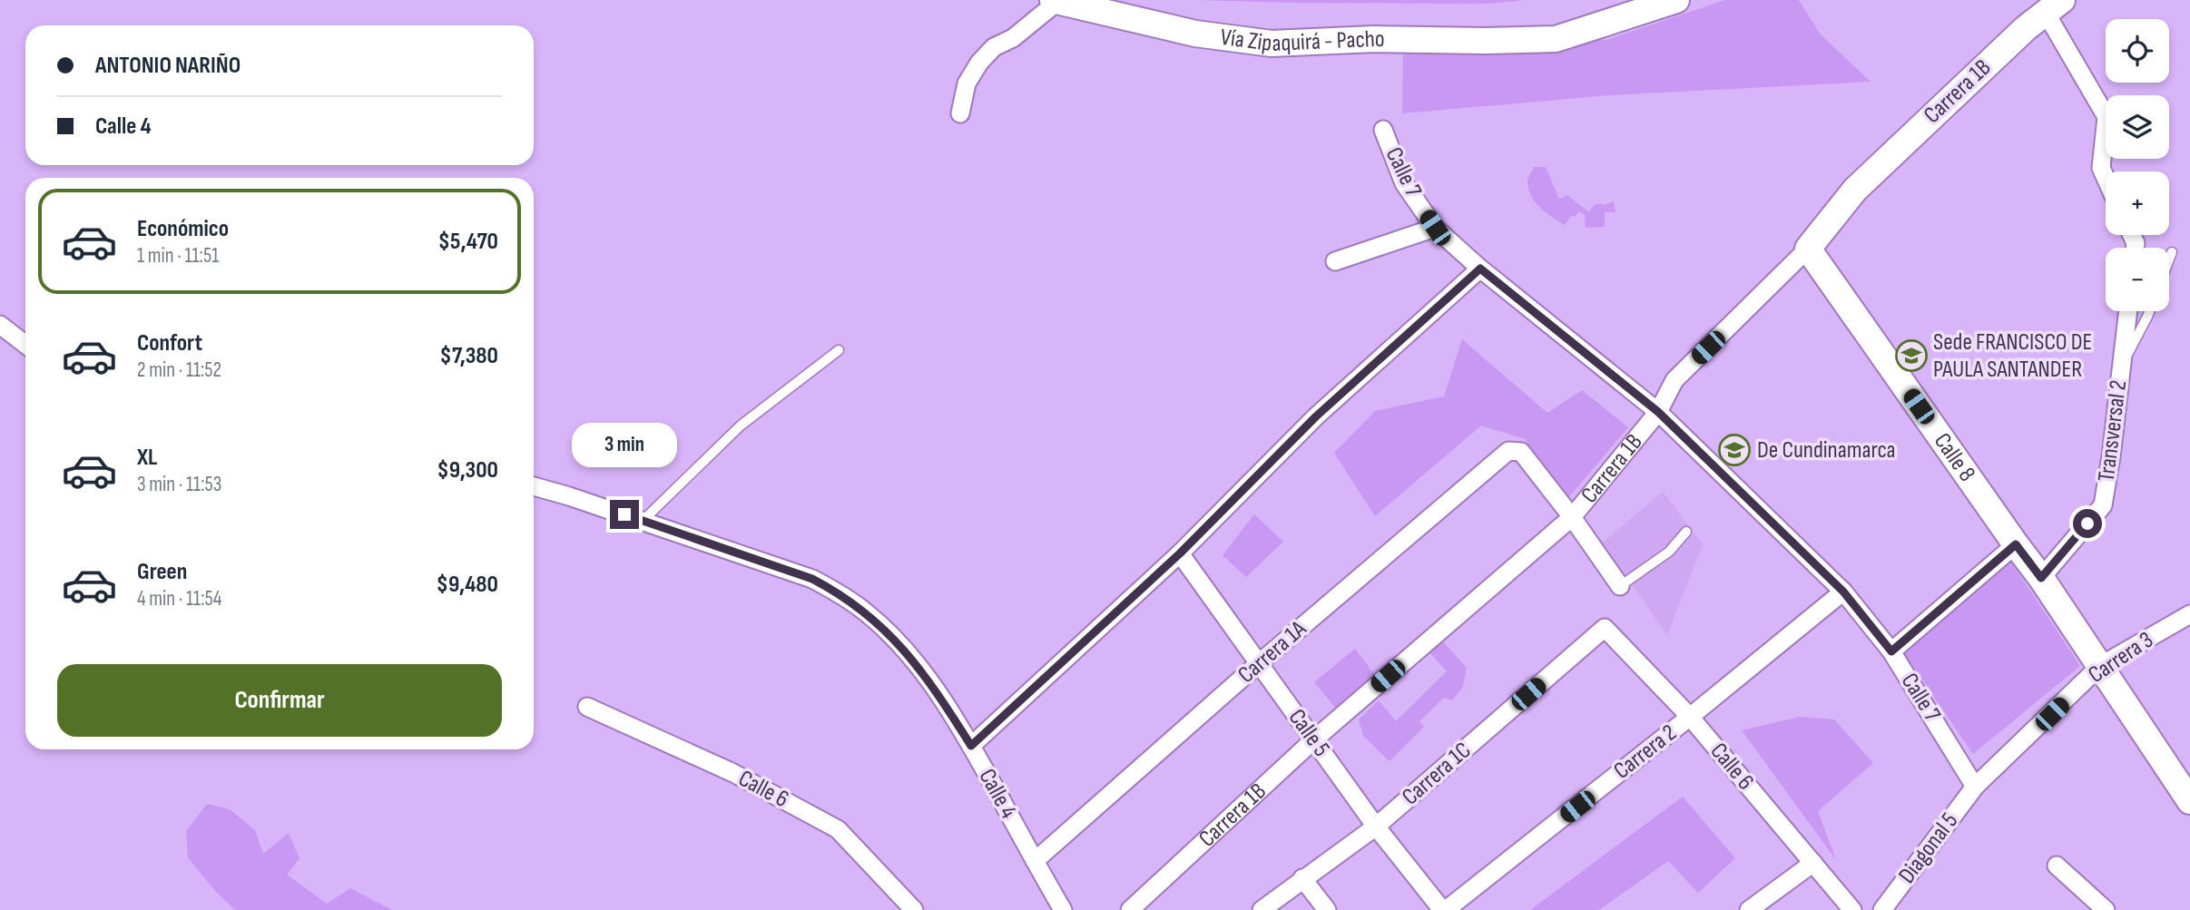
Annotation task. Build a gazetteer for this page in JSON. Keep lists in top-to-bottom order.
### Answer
{
  "streets": {
    "main road": ["Vía Zipaquirá - Pacho", "Carrera 1B", "Calle 8"],
    "street": [
      "Calle 7",
      "Transversal 2",
      "Carrera 1A",
      "Carrera 3",
      "Calle 5",
      "Carrera 2",
      "Calle 6",
      "Carrera 1C",
      "Calle 4",
      "Diagonal 5"
    ]
  },
  "crossings": [
    ["Carrera 1B", "Calle 7"],
    ["Carrera 1B", "Calle 8"],
    ["Carrera 1B", "Carrera 1A"],
    ["Carrera 1B", "Calle 5"],
    ["Calle 7", "Carrera 3"],
    ["Calle 7", "Carrera 2"],
    ["Calle 7", "Diagonal 5"],
    ["Transversal 2", "Calle 8"],
    ["Calle 8", "Carrera 3"],
    ["Carrera 1A", "Calle 5"],
    ["Carrera 1A", "Calle 4"],
    ["Carrera 3", "Diagonal 5"],
    ["Calle 5", "Carrera 2"],
    ["Calle 5", "Carrera 1C"],
    ["Carrera 2", "Calle 6"],
    ["Calle 6", "Carrera 1C"]
  ],
  "places": {
    "school or university": ["Sede FRANCISCO DE PAULA SANTANDER", "De Cundinamarca"]
  },
  "page": {
    "map_buttons": ["+", "−"],
    "banner": ["ANTONIO NARIÑO", "Calle 4"],
    "list": [
      {
        "name": "Económico",
        "note": "1 min · 11:51",
        "value": "$5,470"
      },
      {
        "name": "Confort",
        "note": "2 min · 11:52",
        "value": "$7,380"
      },
      {
        "name": "XL",
        "note": "3 min · 11:53",
        "value": "$9,300"
      },
      {
        "name": "Green",
        "note": "4 min · 11:54",
        "value": "$9,480"
      }
    ],
    "bubble": "3 min",
    "buttons": "Confirmar"
  }
}
